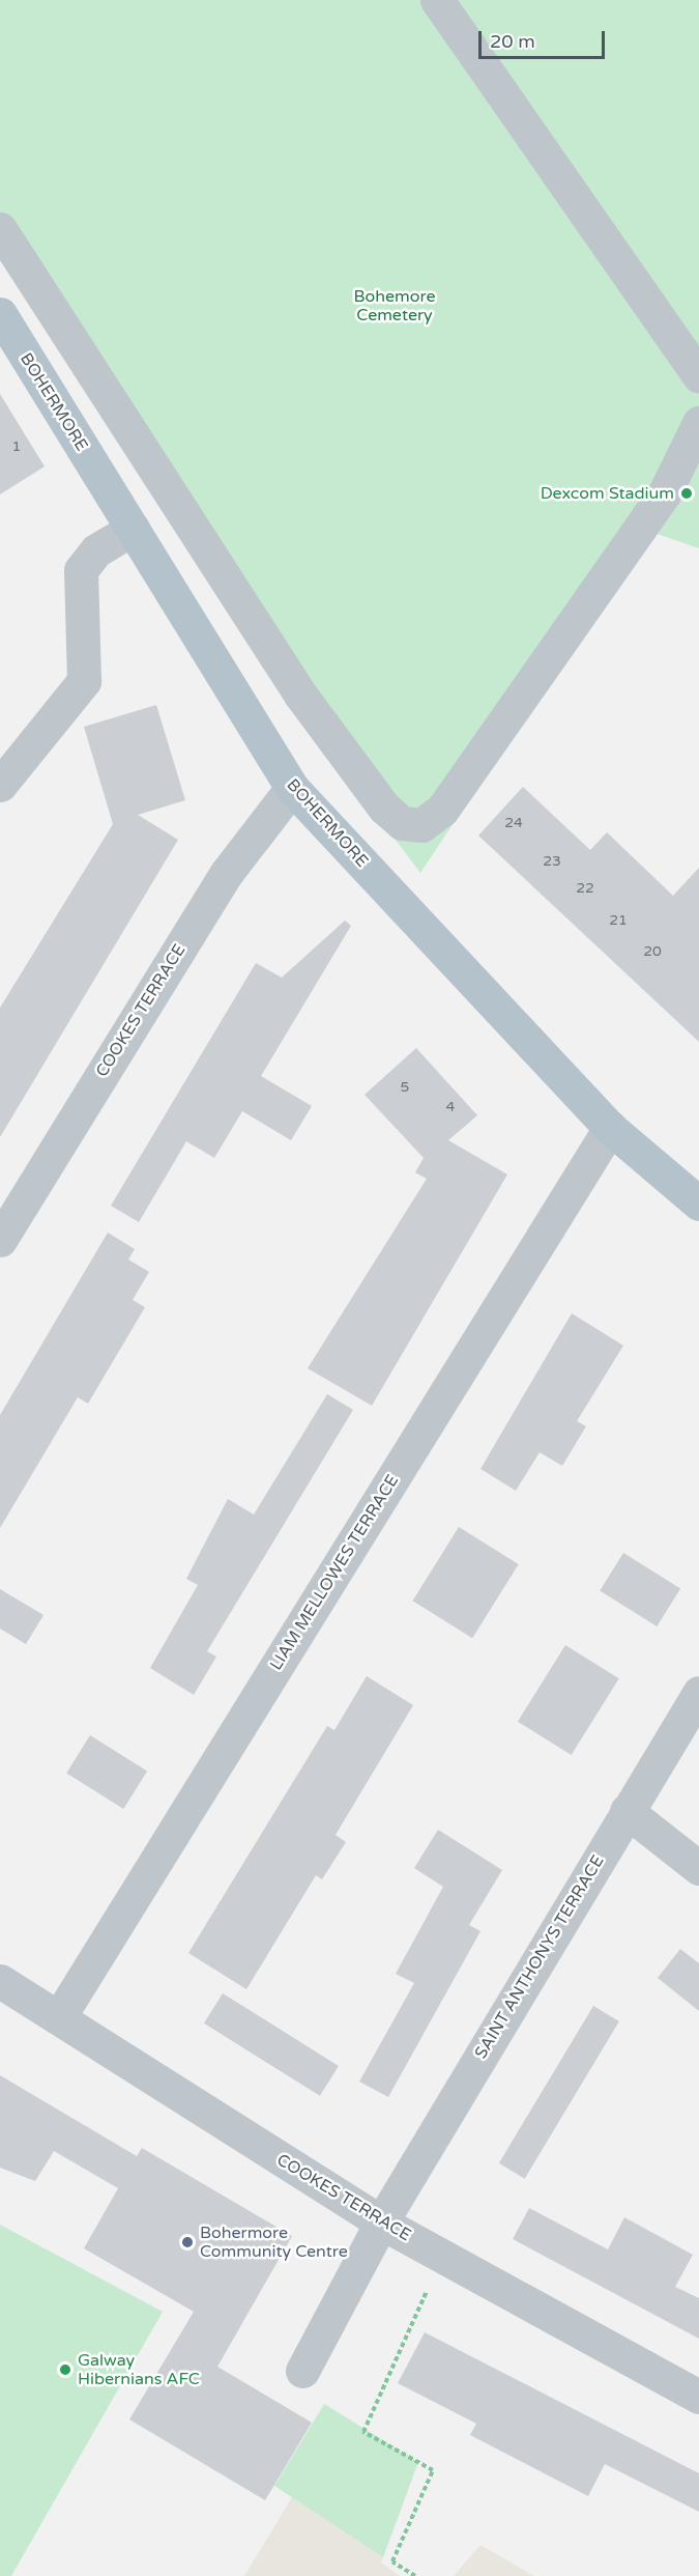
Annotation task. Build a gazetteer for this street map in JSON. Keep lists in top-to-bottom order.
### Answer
{
  "streets": {
    "main road": ["BOHERMORE"],
    "street": ["COOKES TERRACE", "LIAM MELLOWES TERRACE", "SAINT ANTHONYS TERRACE"]
  },
  "crossings": [
    ["BOHERMORE", "COOKES TERRACE"],
    ["BOHERMORE", "LIAM MELLOWES TERRACE"],
    ["COOKES TERRACE", "LIAM MELLOWES TERRACE"],
    ["COOKES TERRACE", "SAINT ANTHONYS TERRACE"]
  ],
  "parks": ["Bohemore Cemetery"],
  "places": ["Dexcom Stadium", "Bohermore Community Centre", "Galway Hibernians AFC"],
  "house_numbers": [
    "1",
    "24",
    "23",
    "22",
    "21",
    "20",
    "5",
    "4"
  ],
  "scale_bar": "20 m"
}
